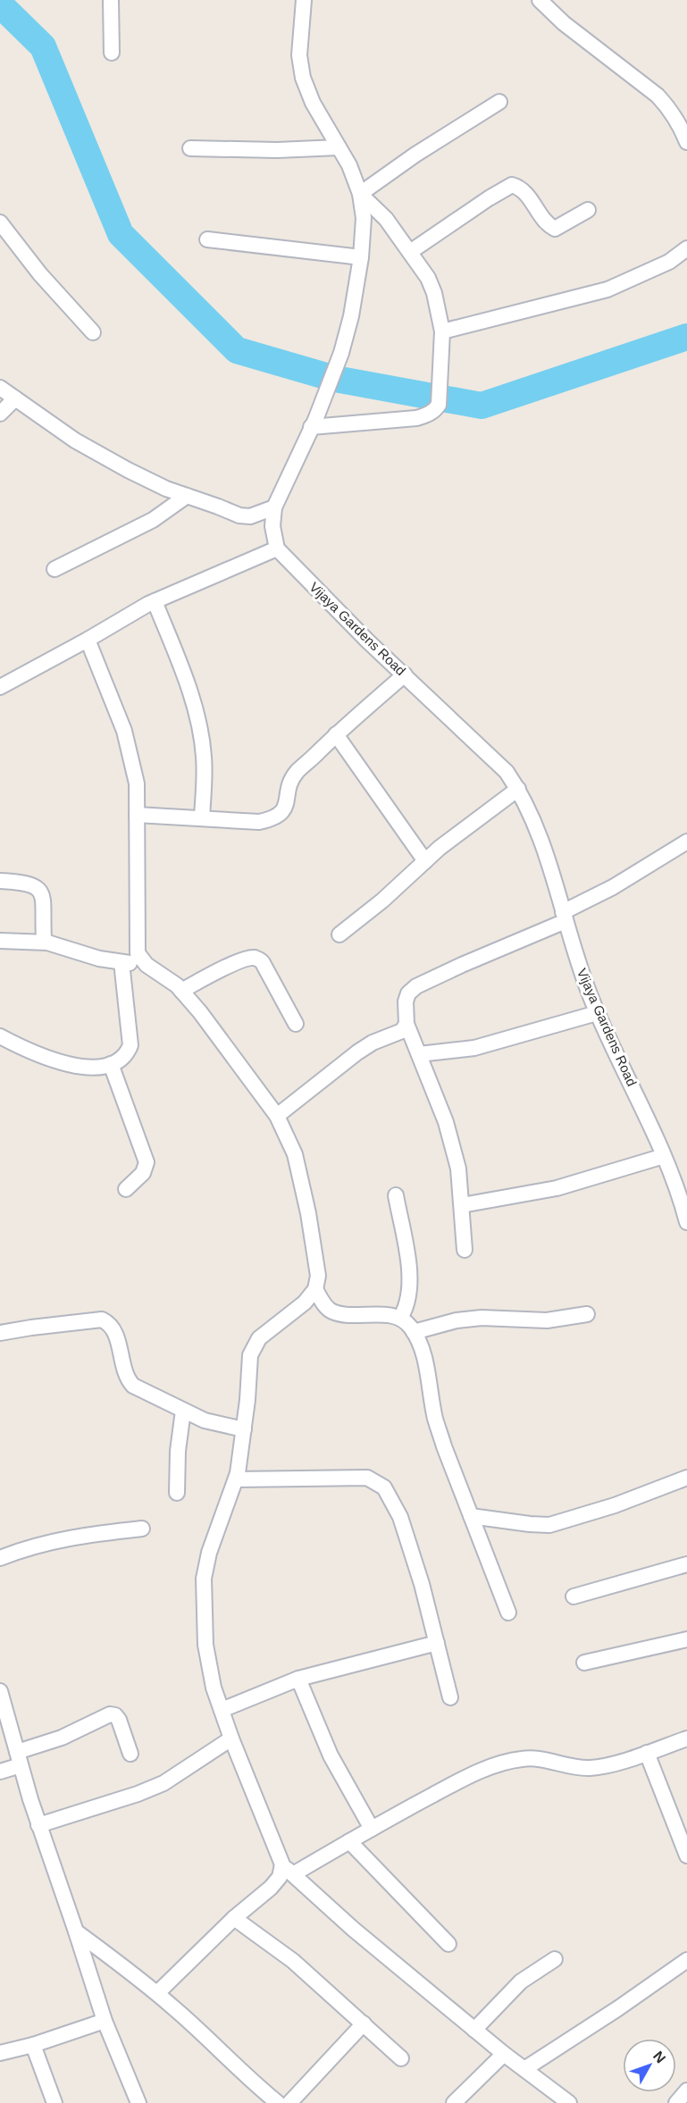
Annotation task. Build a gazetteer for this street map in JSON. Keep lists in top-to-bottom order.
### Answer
{
  "streets": {
    "street": ["Vijaya Gardens Road"]
  },
  "north": "top right"
}
